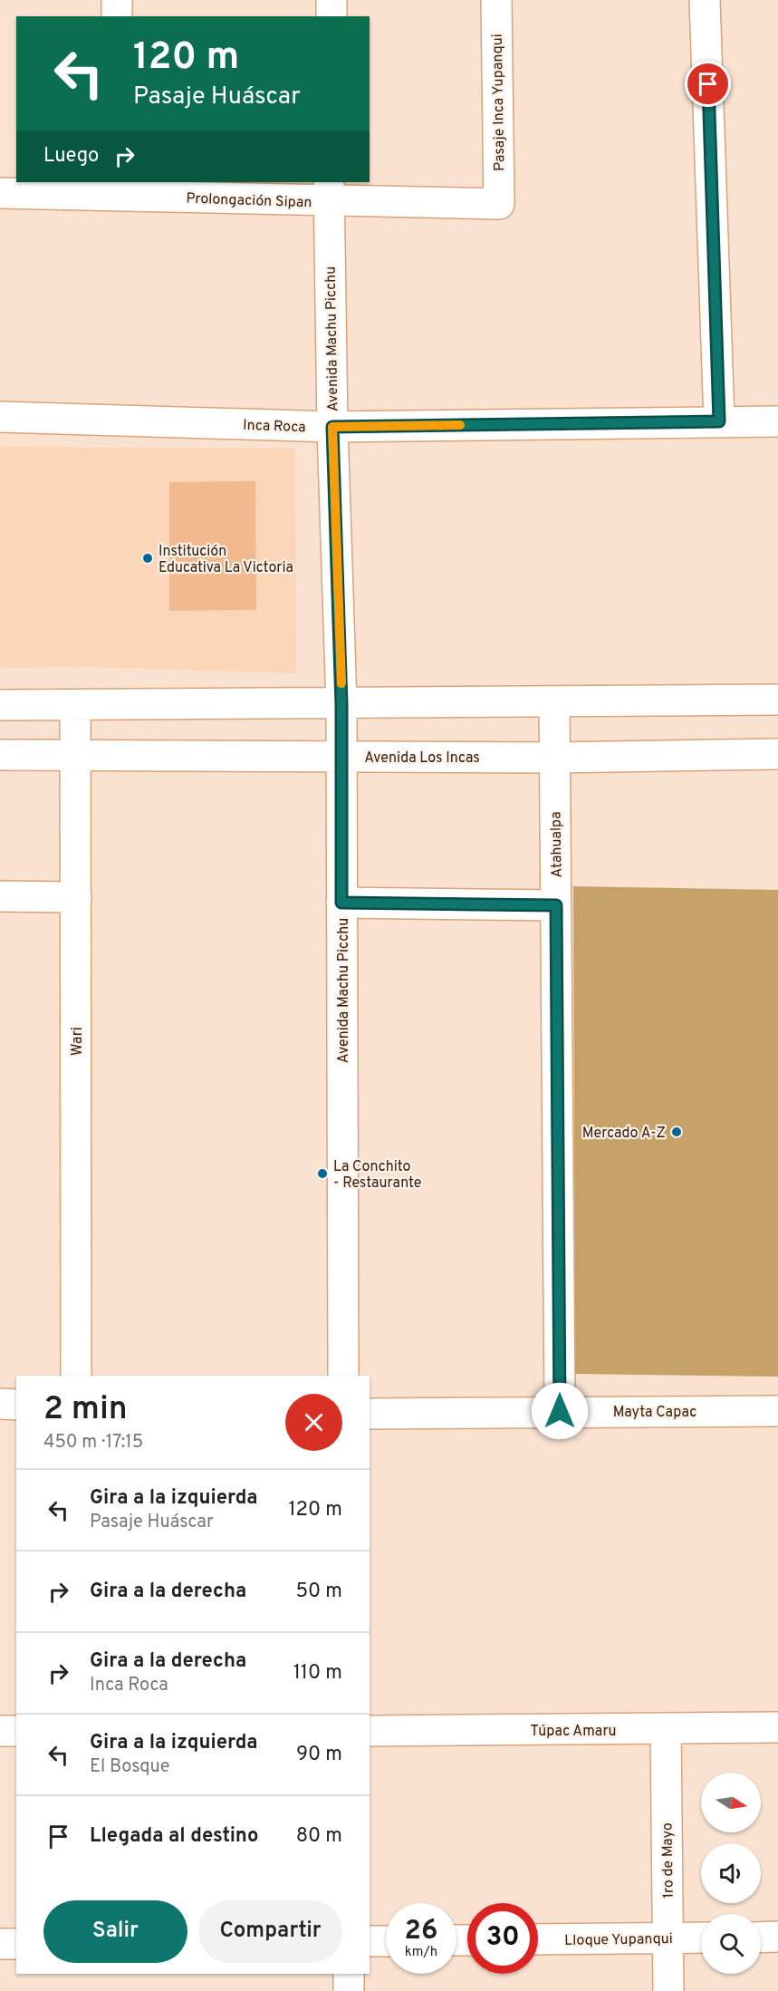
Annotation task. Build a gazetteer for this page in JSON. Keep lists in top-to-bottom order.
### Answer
{
  "streets": {
    "street": [
      "Pasaje Inca Yupanqui",
      "Prolongación Sipan",
      "Avenida Machu Picchu",
      "Inca Roca",
      "Avenida Los Incas",
      "Atahualpa",
      "Wari",
      "Mayta Capac",
      "Túpac Amaru",
      "1ro de Mayo",
      "Lloque Yupanqui"
    ]
  },
  "crossings": [
    ["Pasaje Inca Yupanqui", "Prolongación Sipan"],
    ["Prolongación Sipan", "Avenida Machu Picchu"],
    ["Avenida Machu Picchu", "Inca Roca"],
    ["Avenida Machu Picchu", "Avenida Los Incas"],
    ["Avenida Los Incas", "Atahualpa"],
    ["Avenida Los Incas", "Wari"],
    ["Atahualpa", "Mayta Capac"],
    ["Túpac Amaru", "1ro de Mayo"],
    ["1ro de Mayo", "Lloque Yupanqui"]
  ],
  "places": ["Institución Educativa La Victoria", "Mercado A-Z", "La Conchito - Restaurante"],
  "north": "right",
  "page": {
    "turn": ["120 m", "Pasaje Huáscar"],
    "then": "Luego",
    "heading": ["2 min", "450 m · 17:15"],
    "list": [
      {
        "name": "Gira a la izquierda",
        "note": "Pasaje Huáscar",
        "value": "120 m"
      },
      {
        "name": "Gira a la derecha",
        "value": "50 m"
      },
      {
        "name": "Gira a la derecha",
        "note": "Inca Roca",
        "value": "110 m"
      },
      {
        "name": "Gira a la izquierda",
        "note": "El Bosque",
        "value": "90 m"
      },
      {
        "name": "Llegada al destino",
        "value": "80 m"
      }
    ],
    "buttons": ["Salir", "Compartir"],
    "speed": "26 km/h",
    "limit": "30"
  }
}
